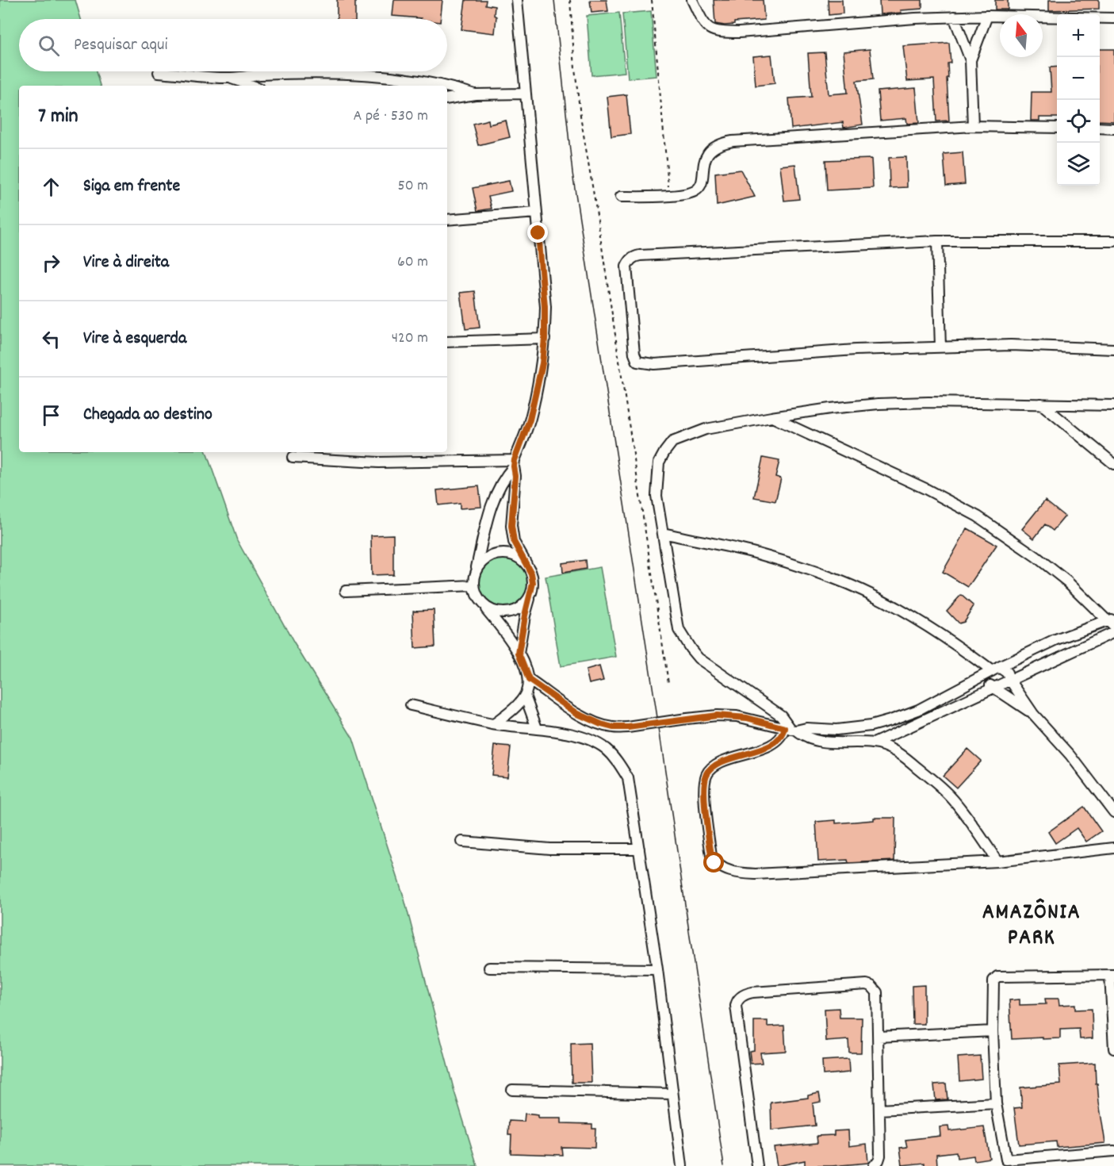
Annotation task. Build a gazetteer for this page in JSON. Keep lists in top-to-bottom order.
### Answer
{
  "districts": ["AMAZÔNIA PARK"],
  "north": "top",
  "page": {
    "map_buttons": ["+", "−"],
    "search": "Pesquisar aqui",
    "heading": ["7 min", "A pé · 530 m"],
    "list": [
      ["Siga em frente", "50 m"],
      ["Vire à direita", "60 m"],
      ["Vire à esquerda", "420 m"],
      "Chegada ao destino"
    ]
  }
}
